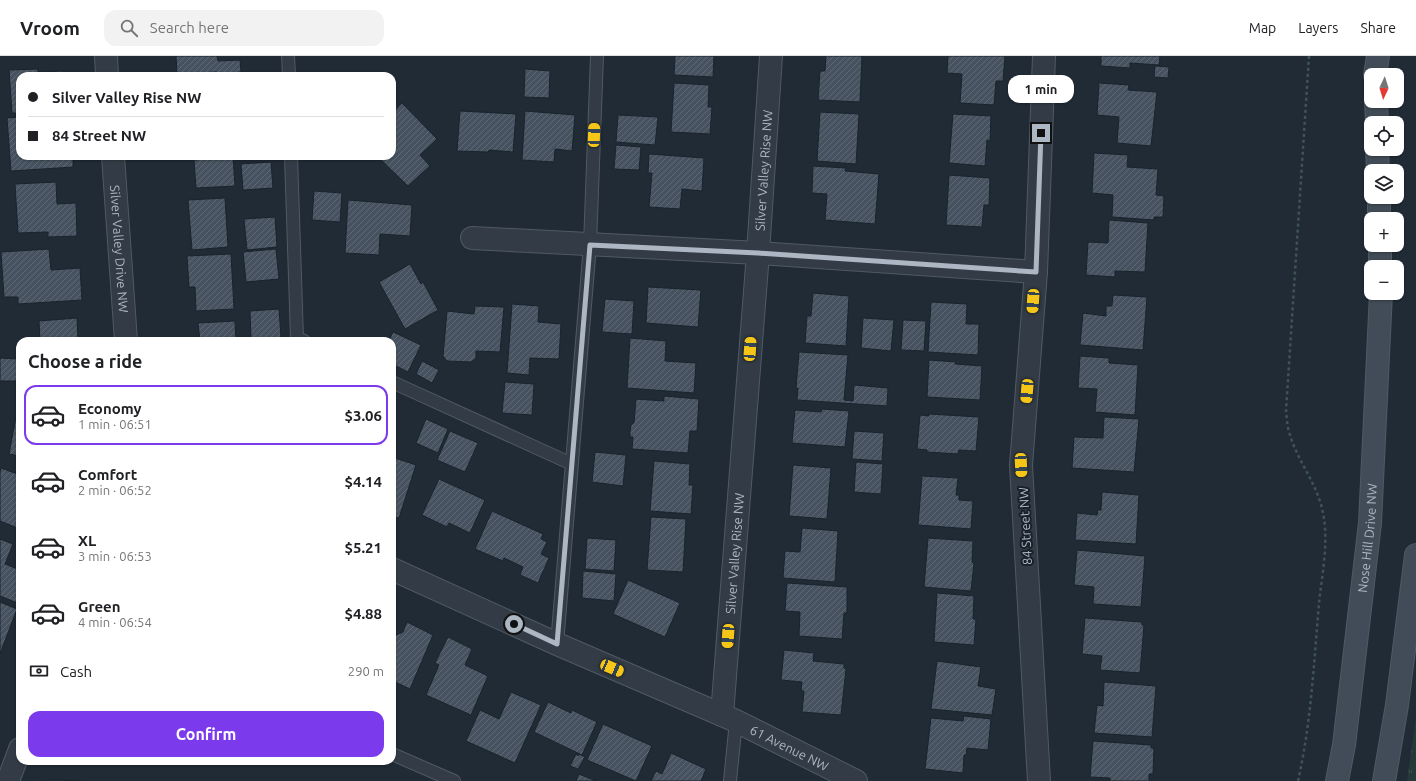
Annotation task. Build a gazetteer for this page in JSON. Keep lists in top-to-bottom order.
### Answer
{
  "streets": {
    "main road": ["Nose Hill Drive NW"],
    "street": [
      "Silver Valley Rise NW",
      "Silver Valley Drive NW",
      "84 Street NW",
      "61 Avenue NW"
    ]
  },
  "crossings": [
    ["Silver Valley Rise NW", "61 Avenue NW"]
  ],
  "north": "bottom",
  "page": {
    "header": "Vroom",
    "search": "Search here",
    "nav": ["Map", "Layers", "Share"],
    "map_buttons": ["+", "−"],
    "banner": ["Silver Valley Rise NW", "84 Street NW"],
    "bubble": "1 min",
    "heading": "Choose a ride",
    "list": [
      {
        "name": "Economy",
        "note": "1 min · 06:51",
        "value": "$3.06"
      },
      {
        "name": "Comfort",
        "note": "2 min · 06:52",
        "value": "$4.14"
      },
      {
        "name": "XL",
        "note": "3 min · 06:53",
        "value": "$5.21"
      },
      {
        "name": "Green",
        "note": "4 min · 06:54",
        "value": "$4.88"
      }
    ],
    "pay": ["Cash", "290 m"],
    "buttons": "Confirm"
  }
}
